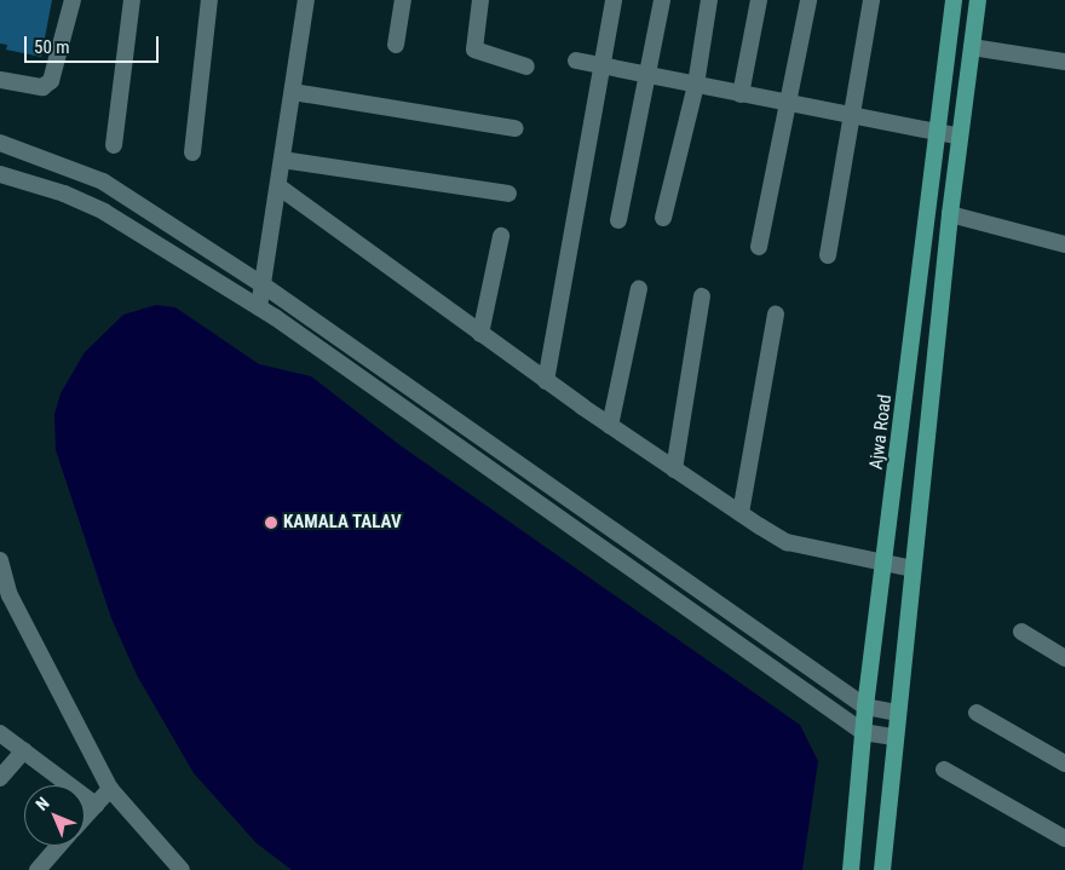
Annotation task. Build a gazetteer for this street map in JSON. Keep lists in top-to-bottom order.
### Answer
{
  "streets": {
    "main road": ["Ajwa Road"]
  },
  "places": ["KAMALA TALAV"],
  "scale_bar": "50 m",
  "north": "top left"
}
